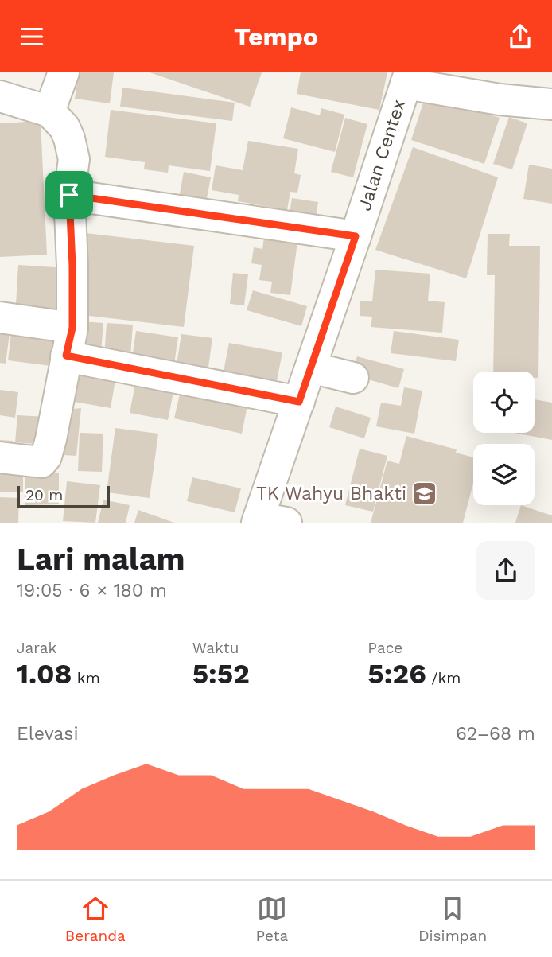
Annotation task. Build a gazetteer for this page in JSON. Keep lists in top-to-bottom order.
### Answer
{
  "streets": {
    "street": ["Jalan Centex"]
  },
  "places": {
    "school or university": ["TK Wahyu Bhakti"]
  },
  "scale_bar": "20 m",
  "page": {
    "header": "Tempo",
    "scale": "20 m",
    "heading": ["Lari malam", "19:05 · 6 × 180 m"],
    "stats": [
      ["Jarak", "1.08 km"],
      ["Waktu", "5:52"],
      ["Pace", "5:26 /km"]
    ],
    "chart": ["Elevasi", "62–68 m"],
    "tabs": ["Beranda", "Peta", "Disimpan"]
  }
}
